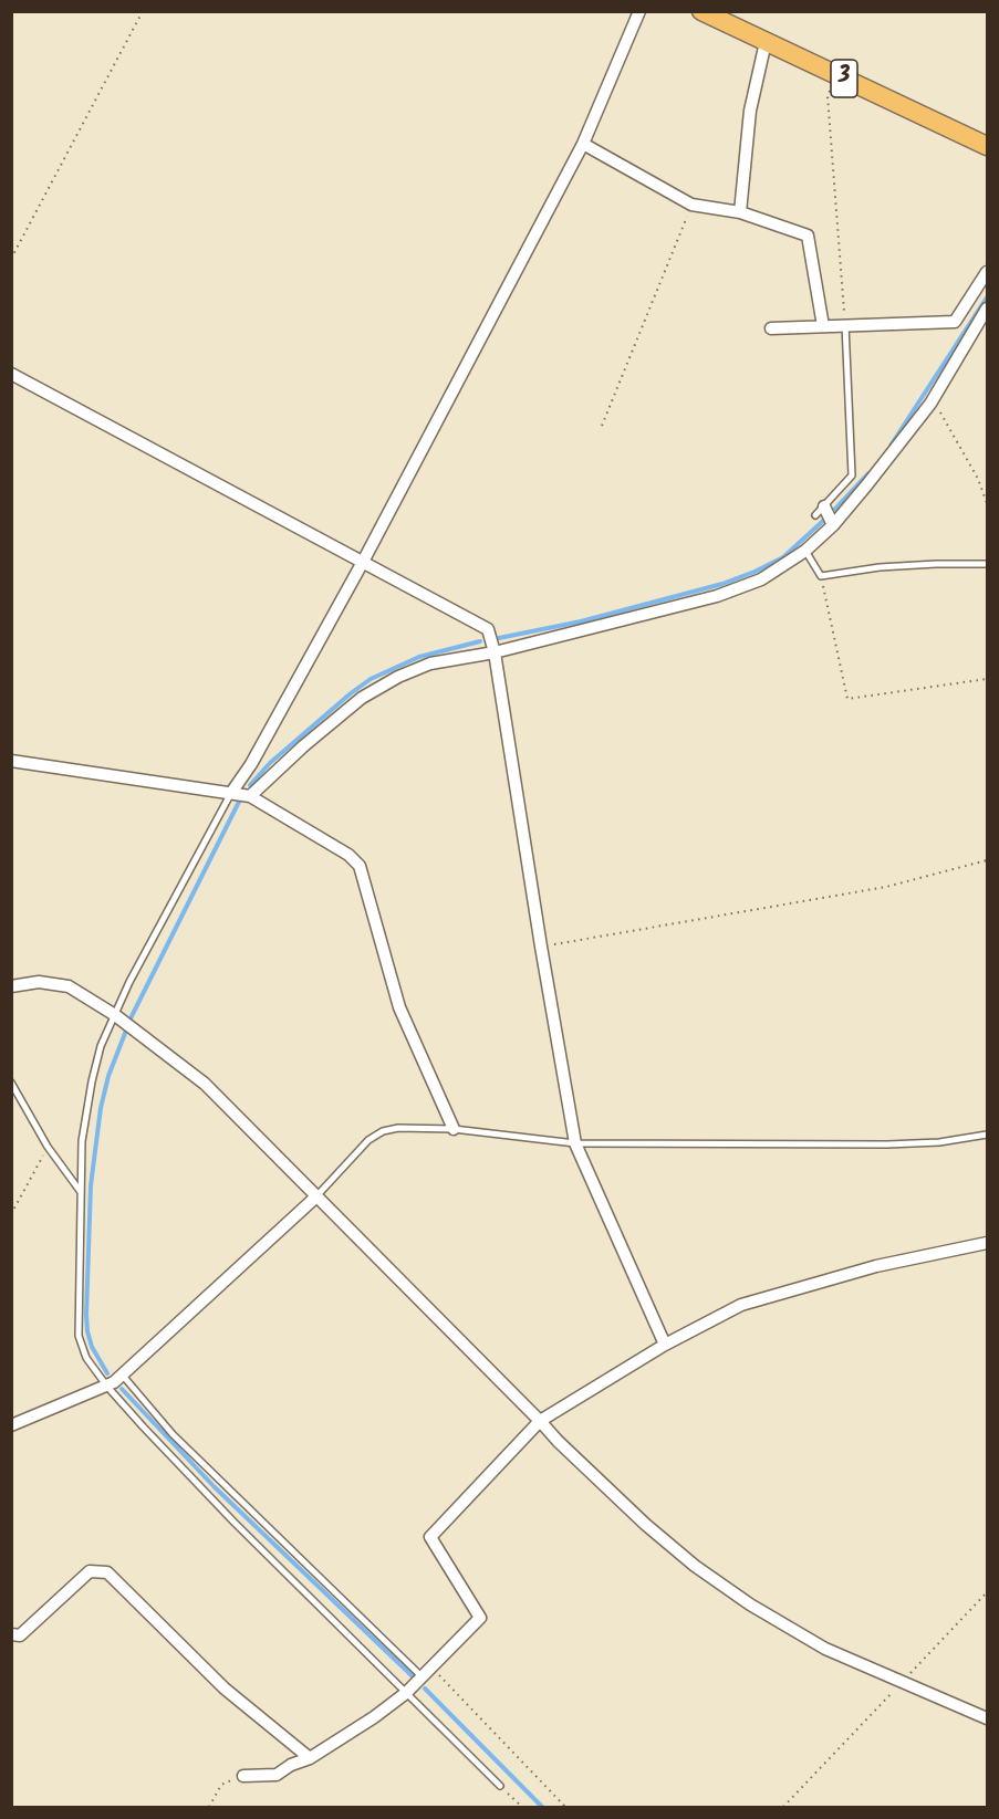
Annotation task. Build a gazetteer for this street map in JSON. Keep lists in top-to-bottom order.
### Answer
{
  "streets": {
    "main road": ["3"]
  }
}
